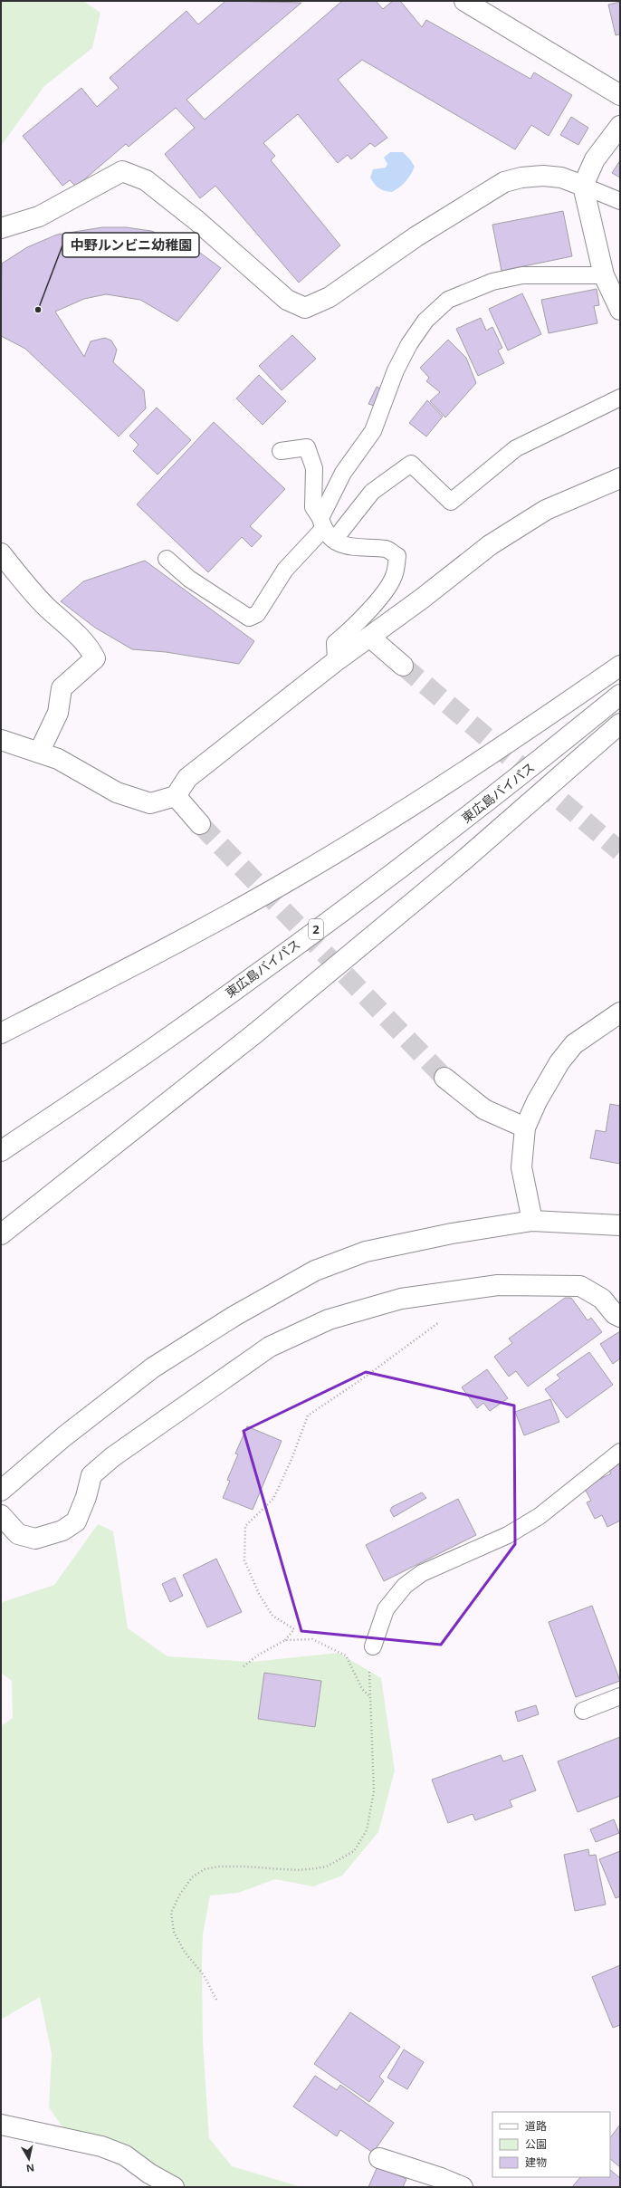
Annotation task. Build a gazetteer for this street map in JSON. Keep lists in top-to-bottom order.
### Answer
{
  "streets": {
    "main road": ["東広島バイパス", "2"]
  },
  "places": ["中野ルンビニ幼稚園"],
  "legend": ["道路", "公園", "建物"],
  "north": "bottom"
}
